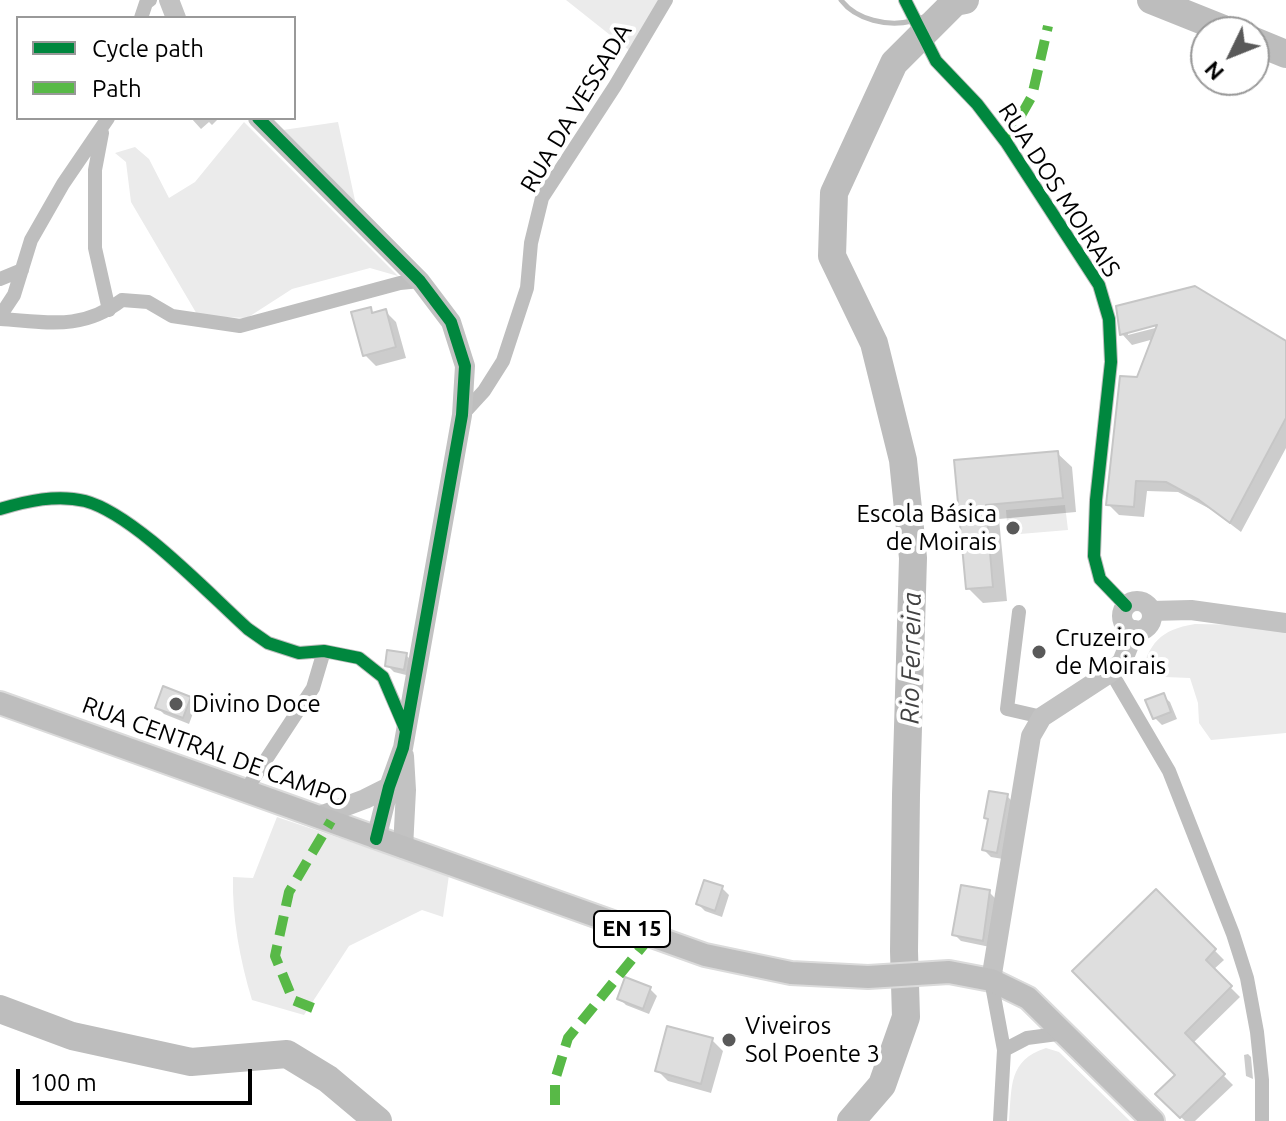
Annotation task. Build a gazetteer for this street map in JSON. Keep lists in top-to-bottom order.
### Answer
{
  "streets": {
    "main road": ["RUA CENTRAL DE CAMPO", "EN 15"],
    "street": ["RUA DA VESSADA", "RUA DOS MOIRAIS"]
  },
  "water": ["Rio Ferreira"],
  "places": [
    "Escola Básica de Moirais",
    "Cruzeiro de Moirais",
    "Divino Doce",
    "Viveiros Sol Poente 3"
  ],
  "legend": ["Cycle path", "Path"],
  "scale_bar": "100 m",
  "north": "bottom left"
}
